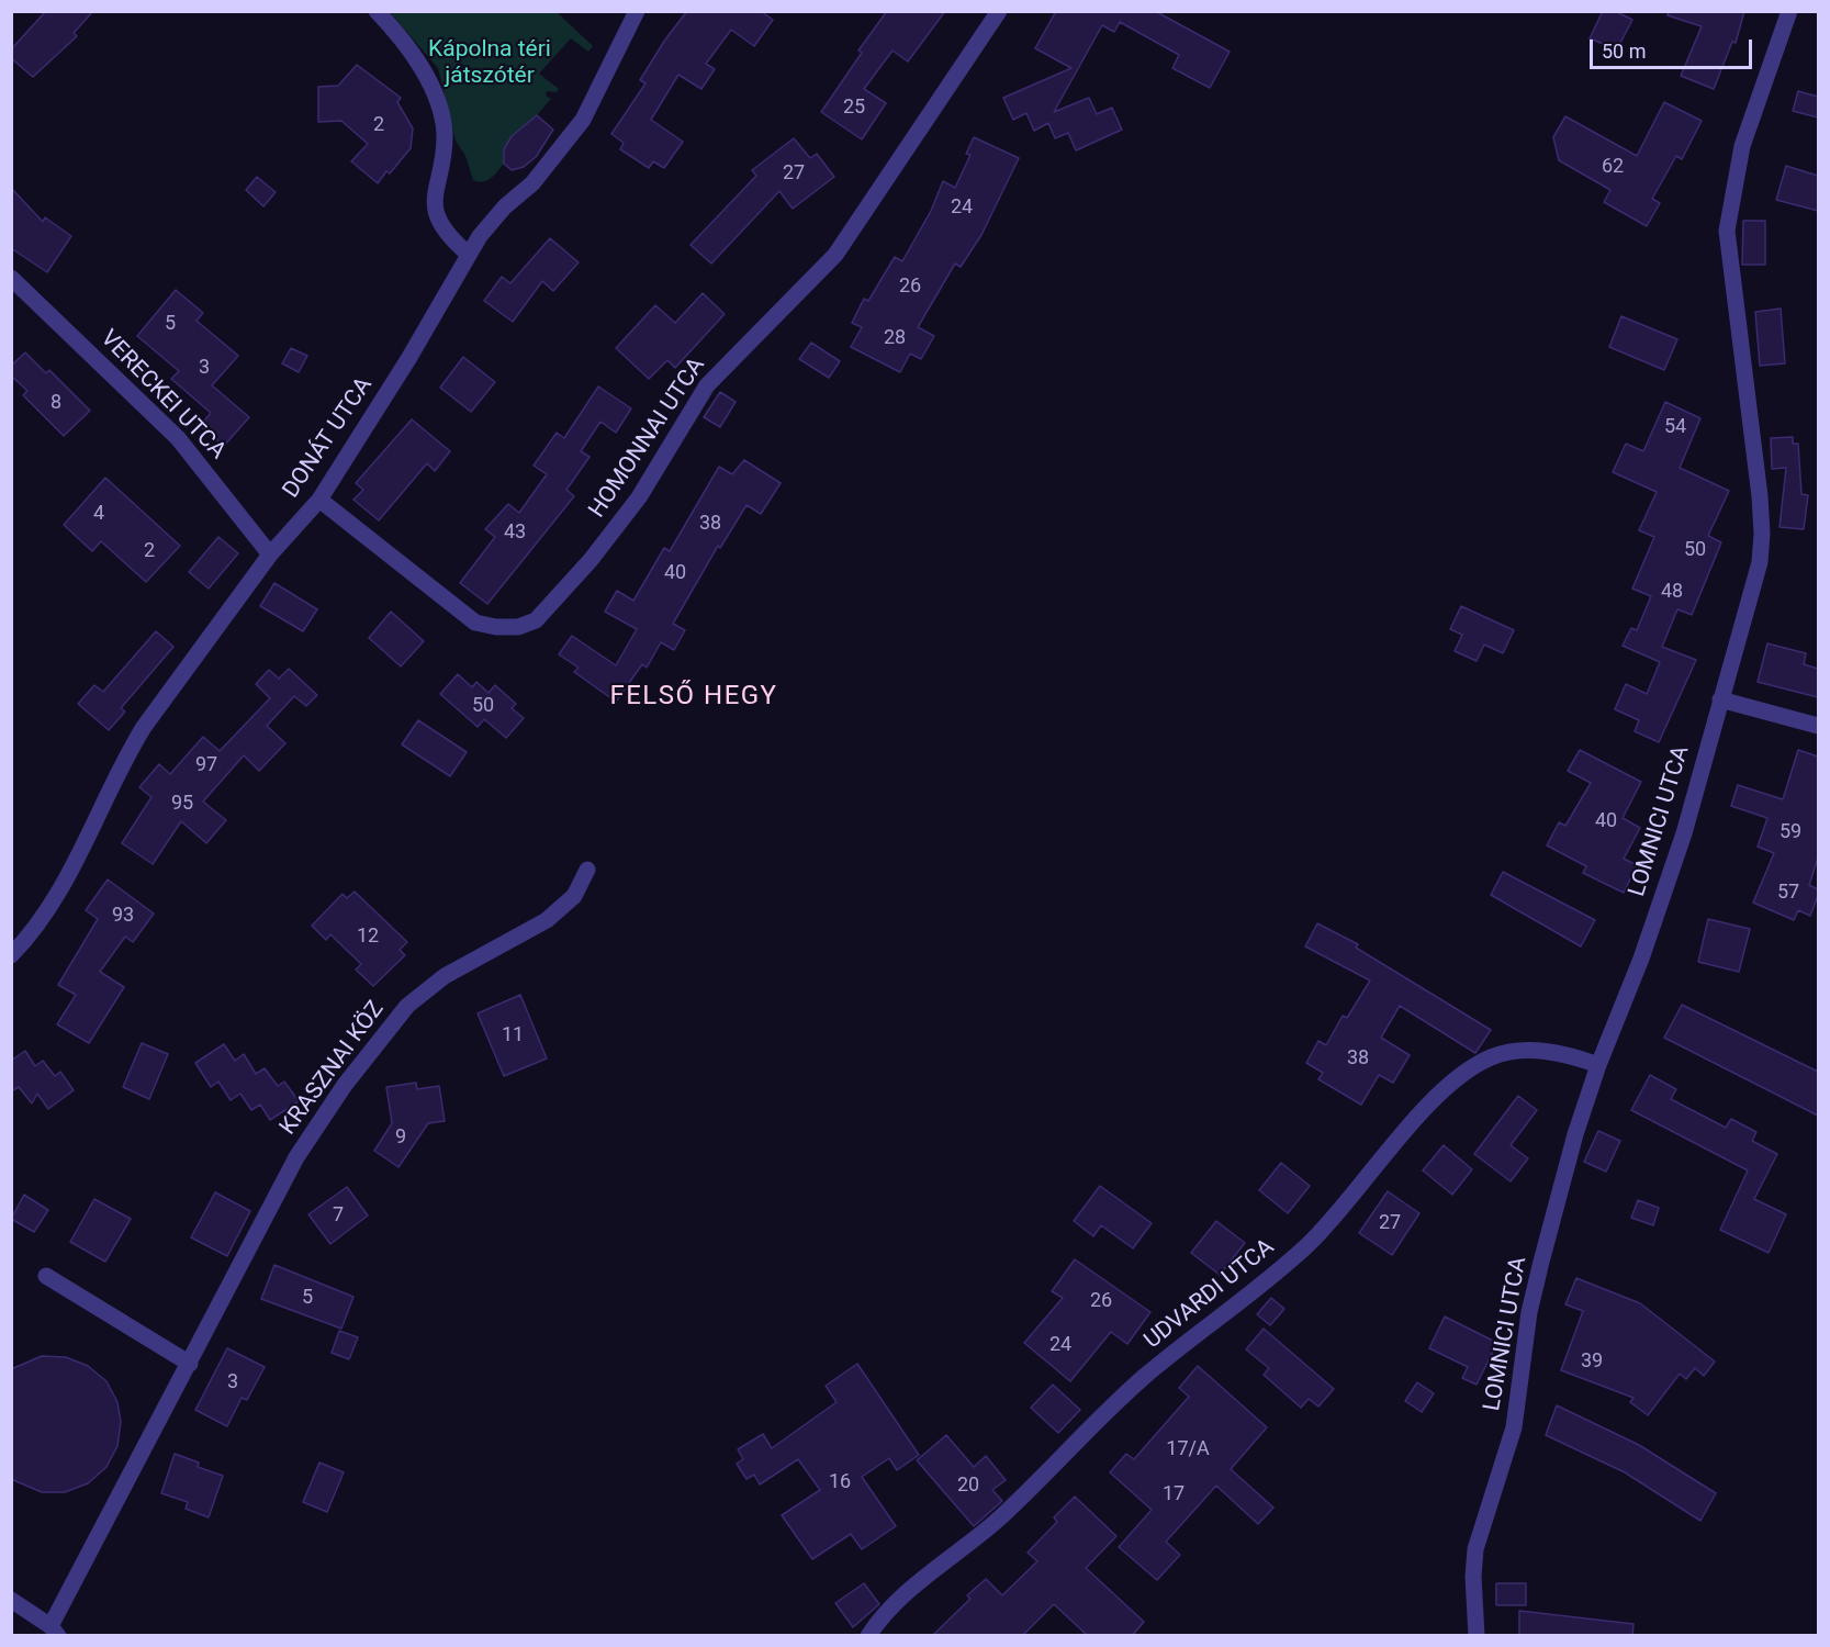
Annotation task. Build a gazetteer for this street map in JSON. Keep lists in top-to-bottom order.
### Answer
{
  "streets": {
    "street": [
      "VERECKEI UTCA",
      "DONÁT UTCA",
      "HOMONNAI UTCA",
      "LOMNICI UTCA",
      "KRASZNAI KÖZ",
      "UDVARDI UTCA"
    ]
  },
  "crossings": [
    ["VERECKEI UTCA", "DONÁT UTCA"],
    ["DONÁT UTCA", "HOMONNAI UTCA"],
    ["LOMNICI UTCA", "UDVARDI UTCA"]
  ],
  "districts": ["FELSŐ HEGY"],
  "parks": ["Kápolna téri játszótér"],
  "house_numbers": [
    "25",
    "2",
    "62",
    "27",
    "24",
    "26",
    "5",
    "28",
    "3",
    "8",
    "54",
    "4",
    "38",
    "43",
    "50",
    "2",
    "40",
    "48",
    "50",
    "97",
    "95",
    "40",
    "59",
    "57",
    "93",
    "12",
    "11",
    "38",
    "9",
    "7",
    "27",
    "5",
    "26",
    "24",
    "39",
    "3",
    "17/A",
    "16",
    "20",
    "17"
  ],
  "scale_bar": "50 m"
}
